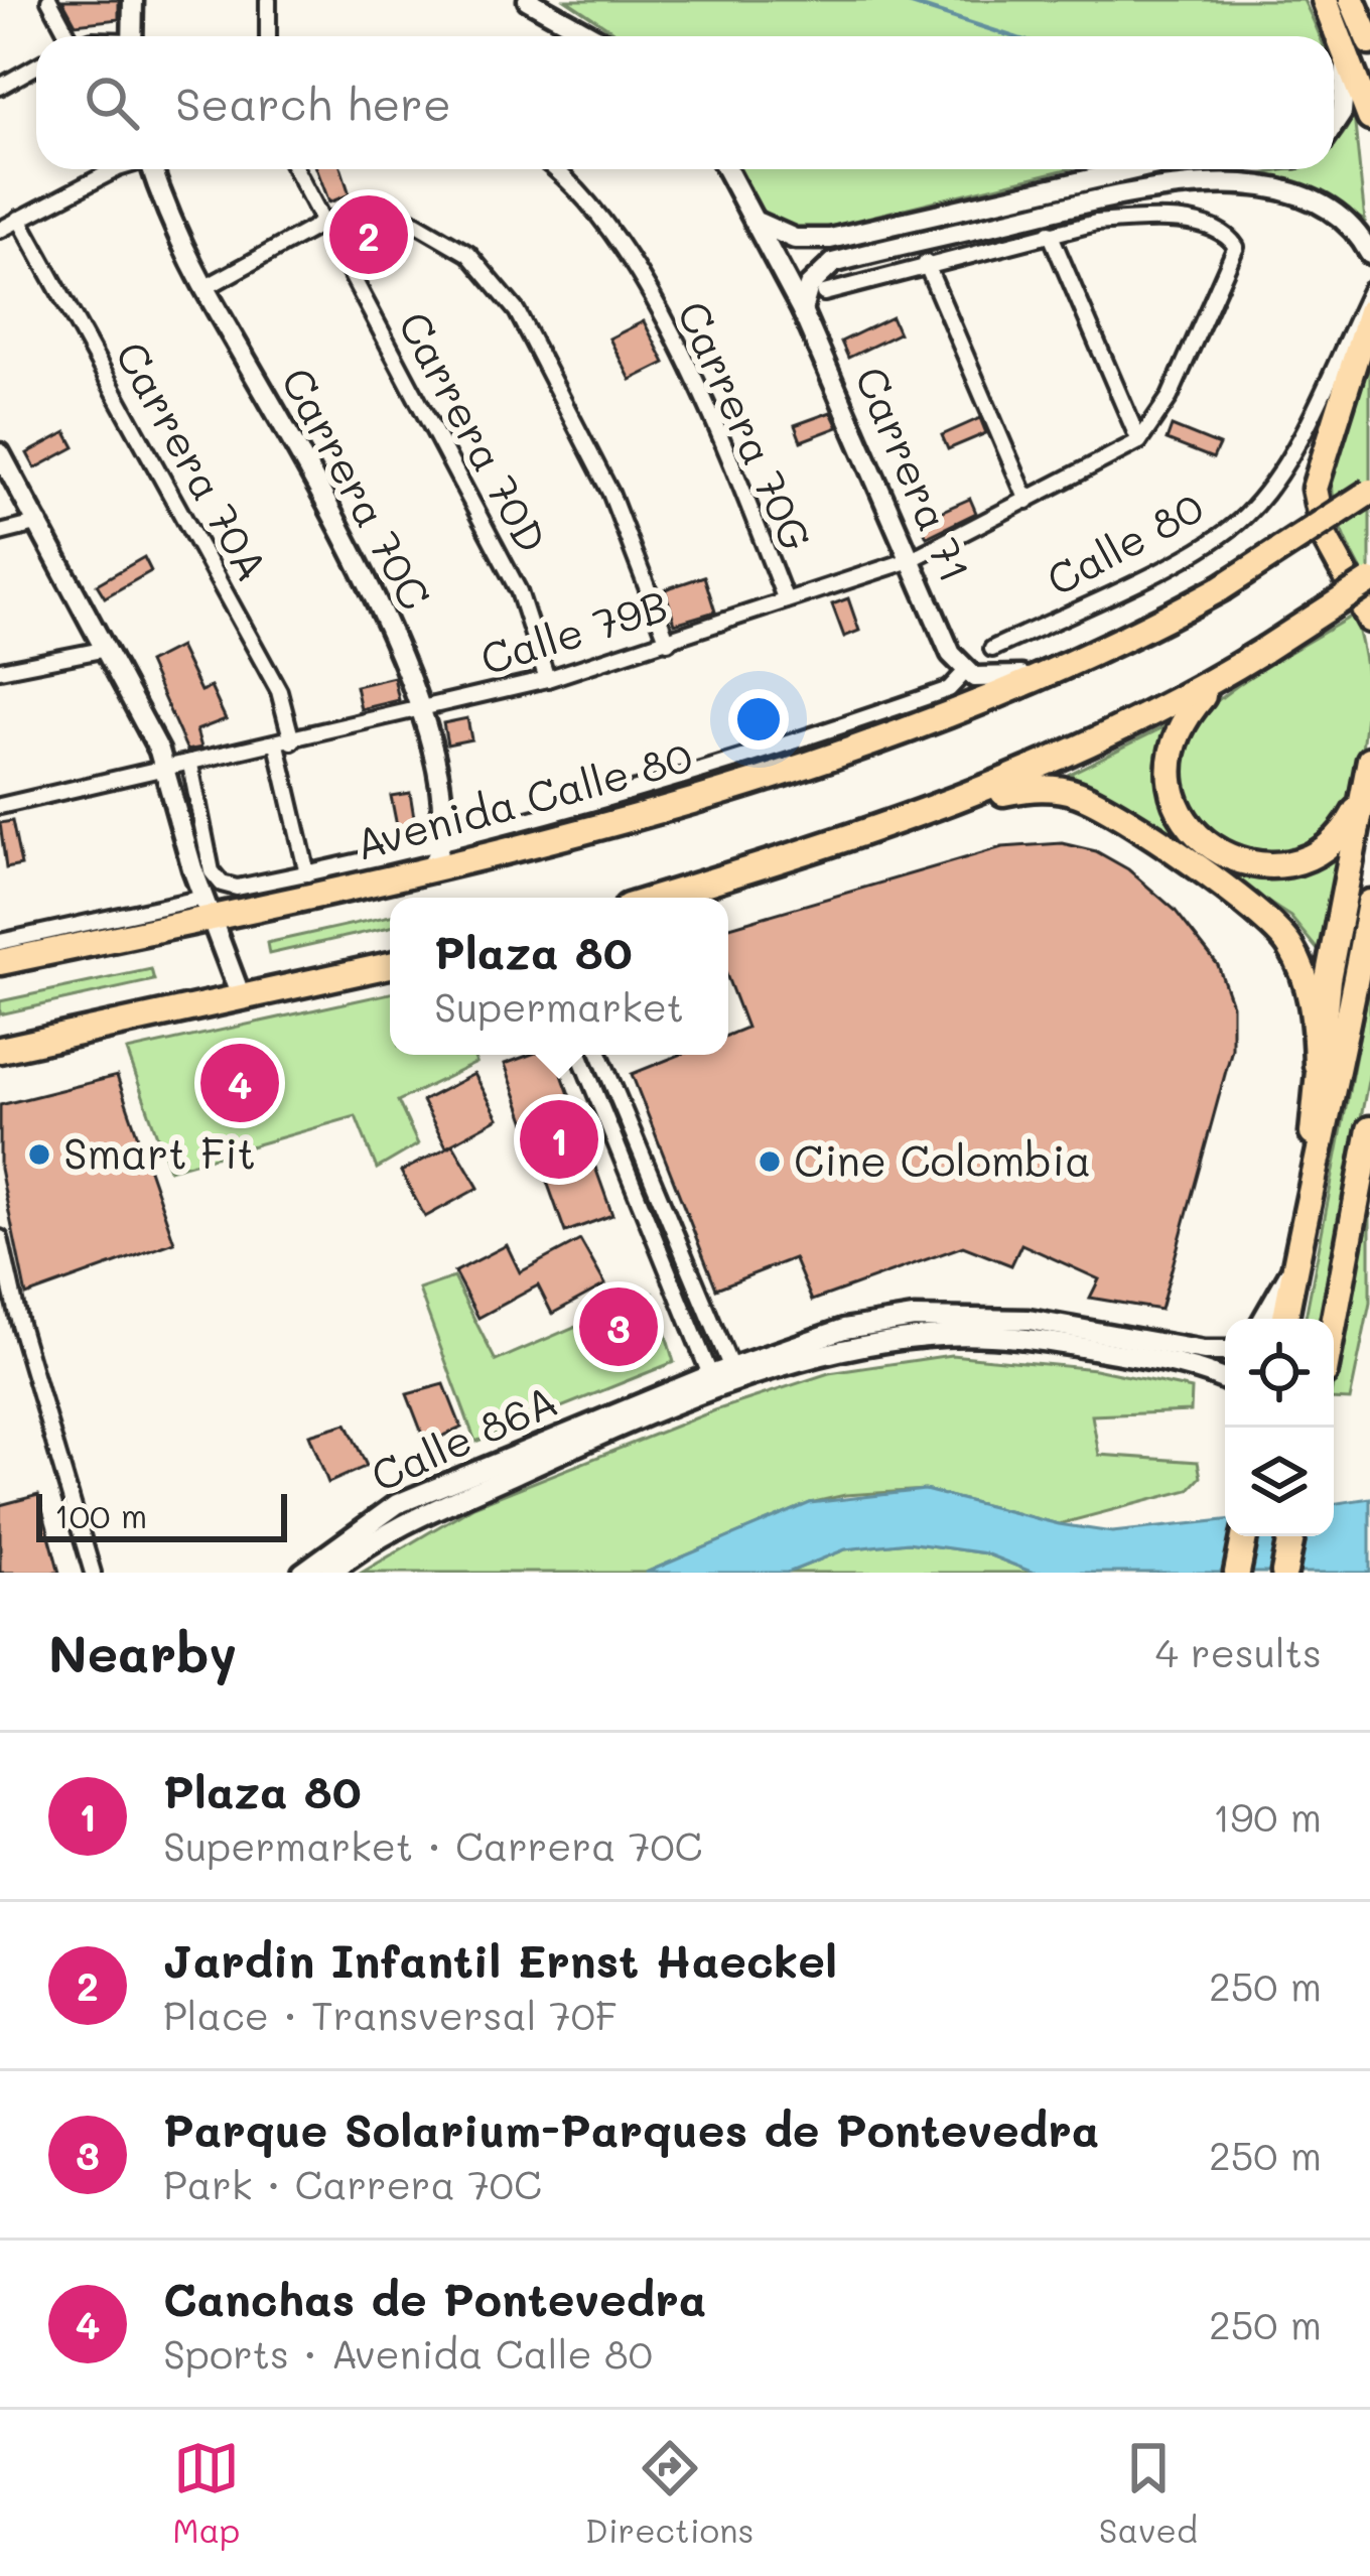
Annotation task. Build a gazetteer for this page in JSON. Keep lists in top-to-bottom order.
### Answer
{
  "streets": {
    "highway": ["Avenida Calle 80"],
    "street": [
      "Carrera 70G",
      "Carrera 70D",
      "Carrera 70A",
      "Carrera 71",
      "Carrera 70C",
      "Calle 80",
      "Calle 79B",
      "Calle 86A"
    ]
  },
  "crossings": [
    ["Carrera 70G", "Calle 79B"],
    ["Carrera 70D", "Calle 79B"],
    ["Carrera 70A", "Calle 79B"],
    ["Carrera 71", "Calle 79B"],
    ["Carrera 70C", "Calle 79B"]
  ],
  "places": ["Smart Fit", "Cine Colombia"],
  "scale_bar": "100 m",
  "page": {
    "search": "Search here",
    "pins": [
      "2",
      "4",
      "1",
      "3"
    ],
    "popup": ["Plaza 80", "Supermarket"],
    "scale": "100 m",
    "heading": ["Nearby", "4 results"],
    "list": [
      {
        "mark": "1",
        "name": "Plaza 80",
        "note": "Supermarket · Carrera 70C",
        "value": "190 m"
      },
      {
        "mark": "2",
        "name": "Jardin Infantil Ernst Haeckel",
        "note": "Place · Transversal 70F",
        "value": "250 m"
      },
      {
        "mark": "3",
        "name": "Parque Solarium-Parques de Pontevedra",
        "note": "Park · Carrera 70C",
        "value": "250 m"
      },
      {
        "mark": "4",
        "name": "Canchas de Pontevedra",
        "note": "Sports · Avenida Calle 80",
        "value": "250 m"
      }
    ],
    "nav": ["Map", "Directions", "Saved"]
  }
}
